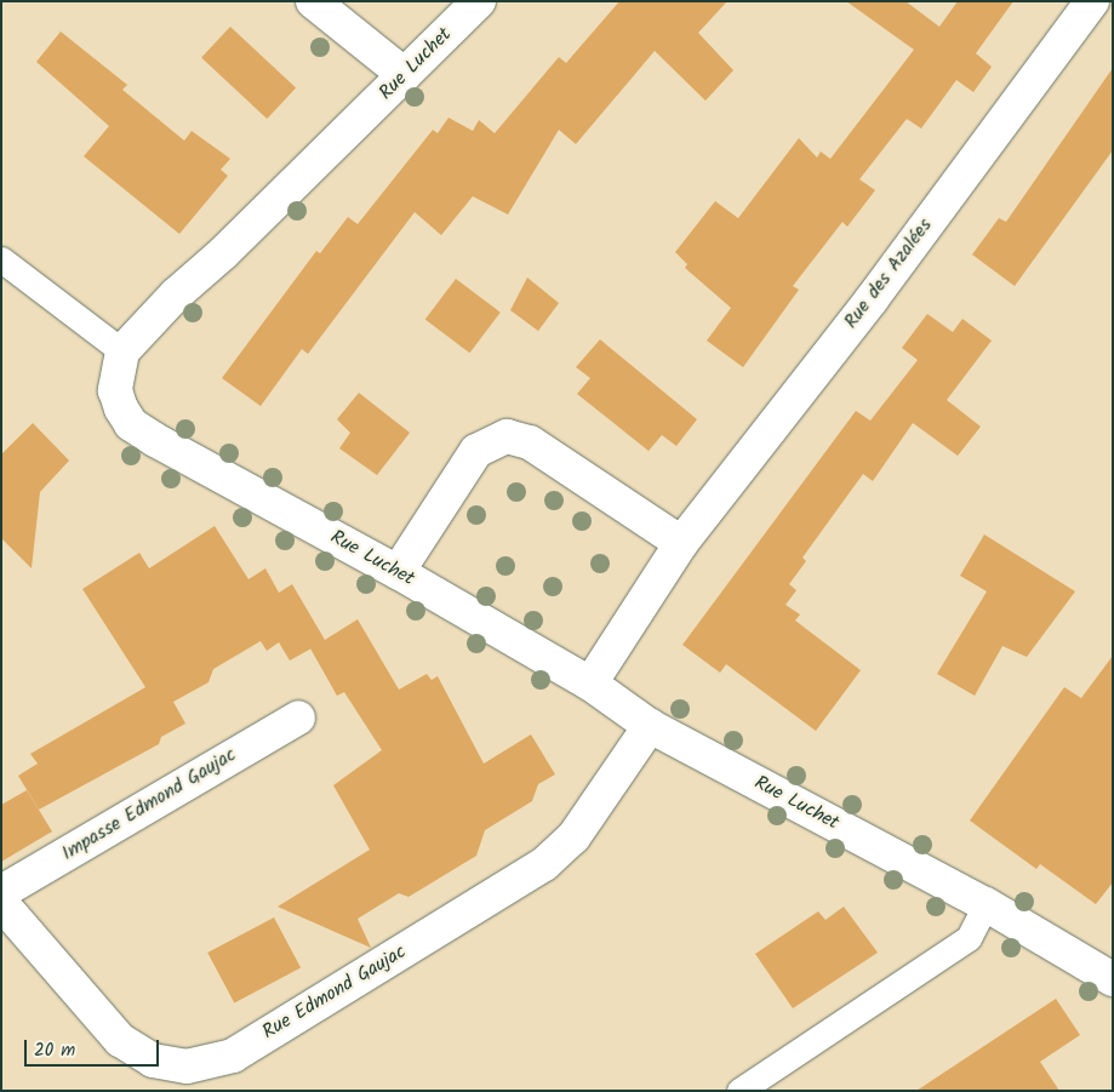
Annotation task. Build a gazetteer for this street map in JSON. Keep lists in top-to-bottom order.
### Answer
{
  "streets": {
    "street": [
      "Rue Luchet",
      "Rue des Azalées",
      "Impasse Edmond Gaujac",
      "Rue Edmond Gaujac"
    ]
  },
  "crossings": [
    ["Rue Luchet", "Rue des Azalées"],
    ["Rue Luchet", "Rue Edmond Gaujac"]
  ],
  "scale_bar": "20 m"
}
